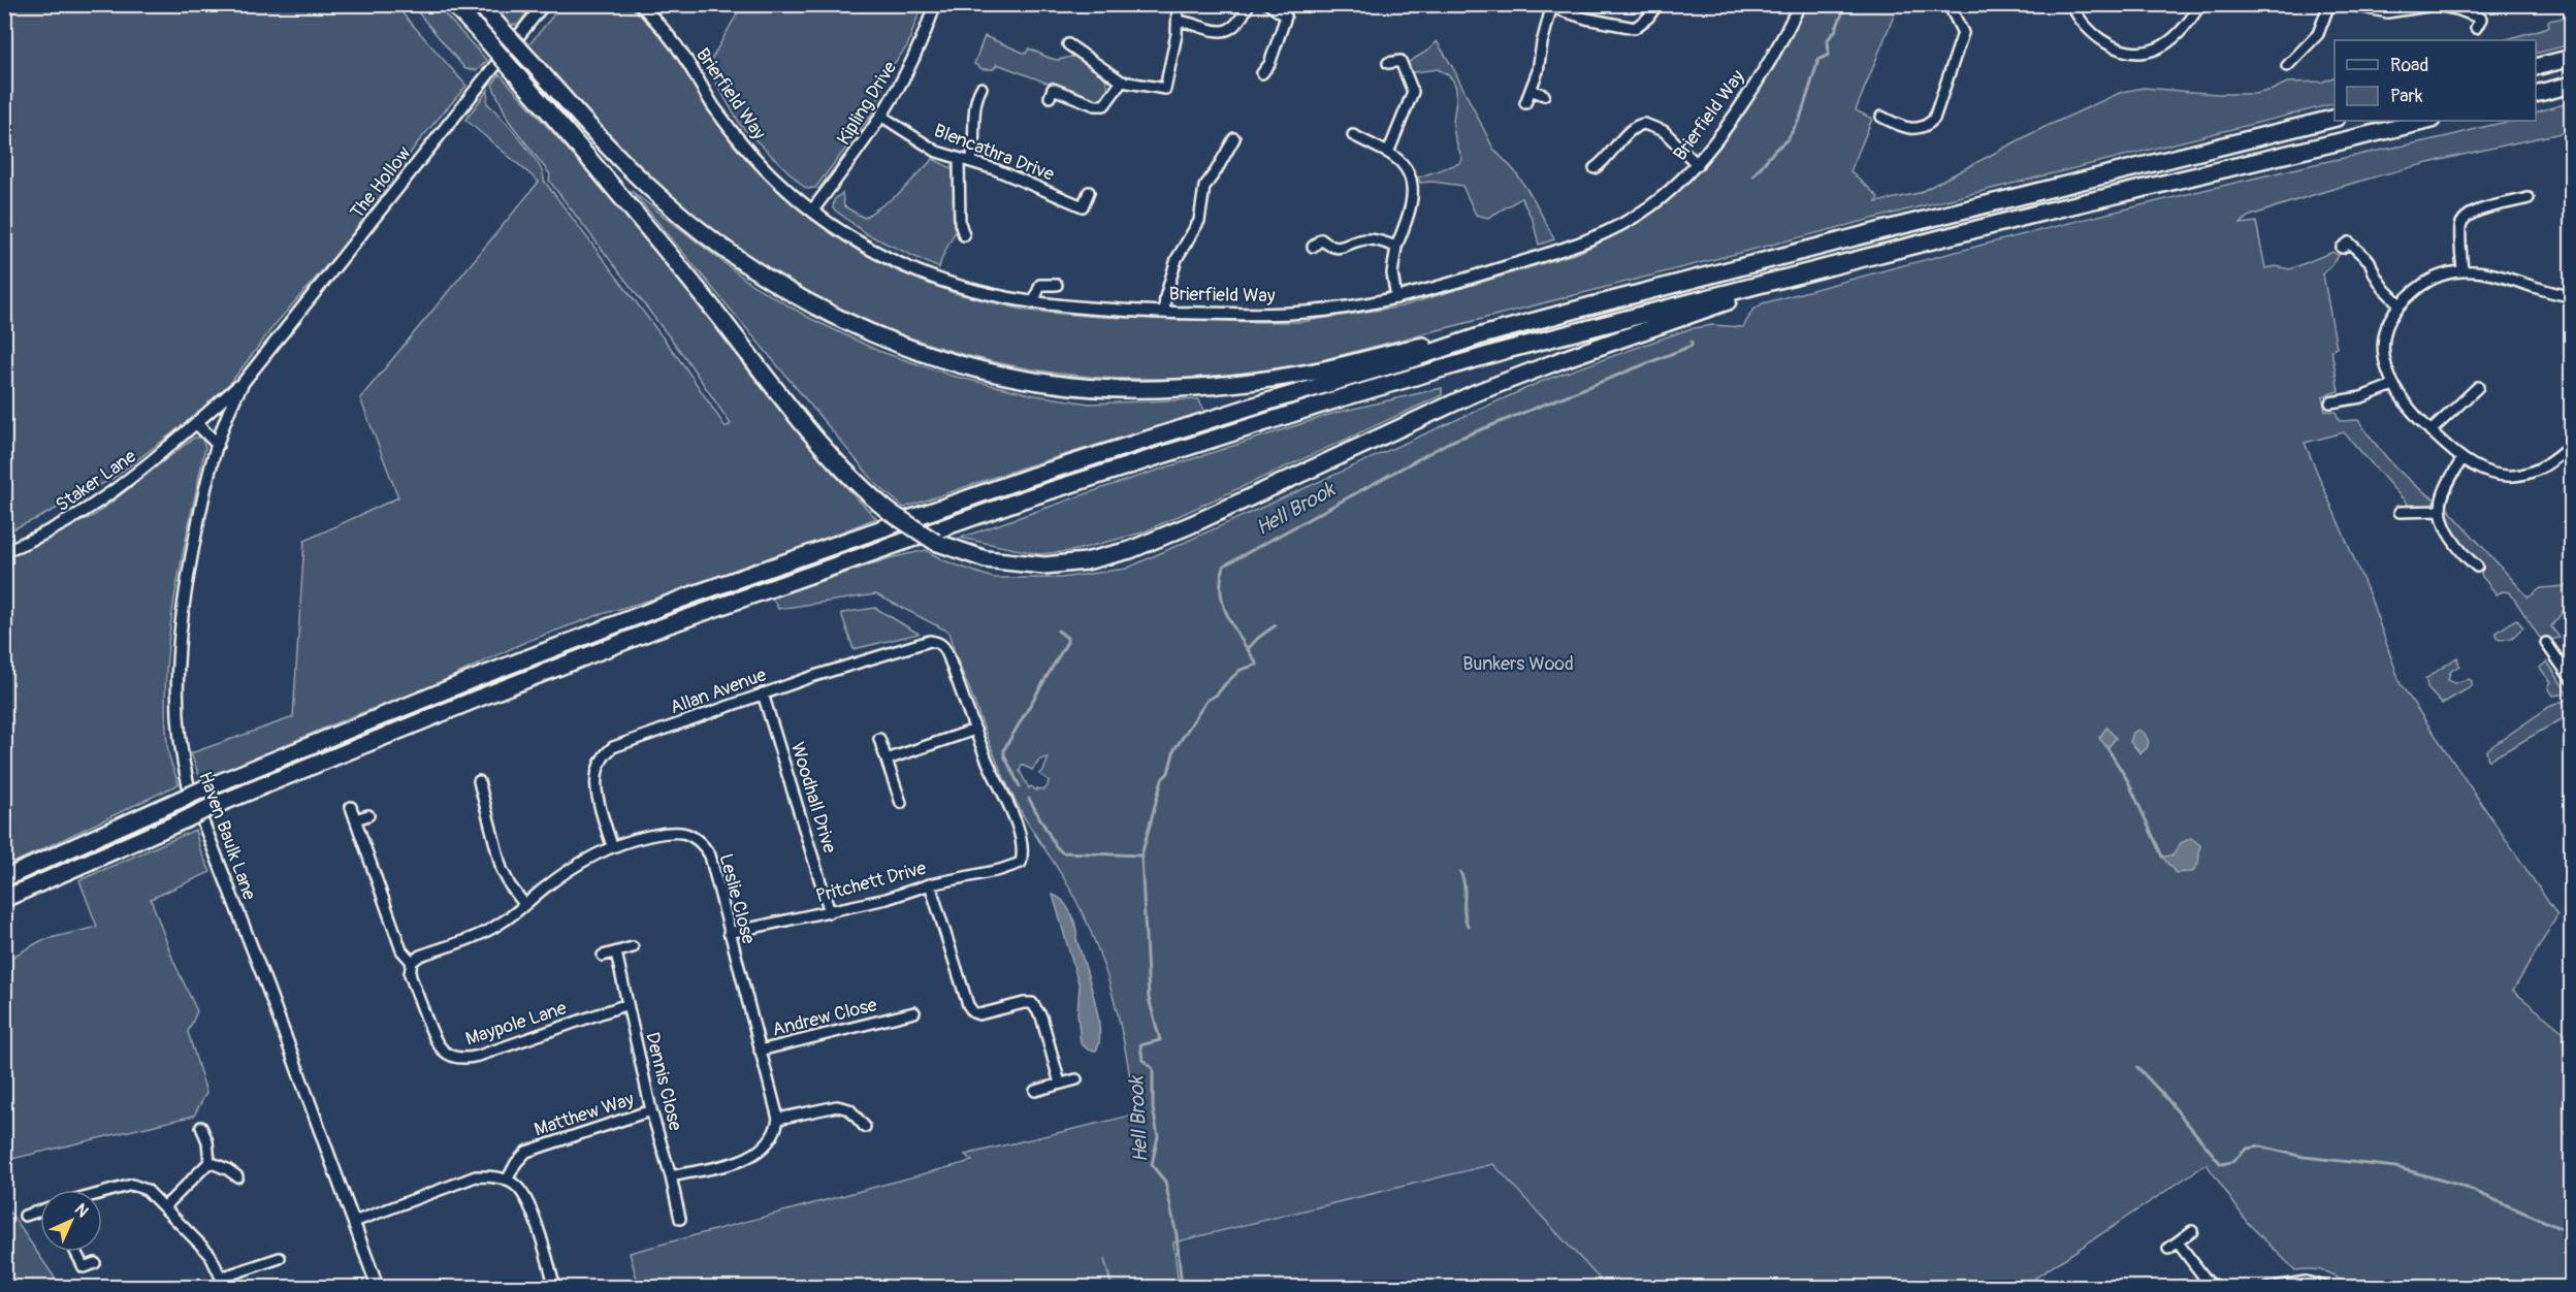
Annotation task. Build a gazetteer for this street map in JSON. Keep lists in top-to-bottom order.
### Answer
{
  "streets": {
    "street": [
      "Brierfield Way",
      "Kipling Drive",
      "Blencathra Drive",
      "The Hollow",
      "Staker Lane",
      "Allan Avenue",
      "Woodhall Drive",
      "Haven Baulk Lane",
      "Pritchett Drive",
      "Leslie Close",
      "Andrew Close",
      "Maypole Lane",
      "Dennis Close",
      "Matthew Way"
    ]
  },
  "crossings": [
    ["Brierfield Way", "Kipling Drive"],
    ["Kipling Drive", "Blencathra Drive"],
    ["The Hollow", "Staker Lane"],
    ["The Hollow", "Haven Baulk Lane"],
    ["Staker Lane", "Haven Baulk Lane"],
    ["Allan Avenue", "Woodhall Drive"],
    ["Allan Avenue", "Pritchett Drive"],
    ["Allan Avenue", "Leslie Close"],
    ["Woodhall Drive", "Pritchett Drive"],
    ["Pritchett Drive", "Leslie Close"],
    ["Leslie Close", "Andrew Close"],
    ["Leslie Close", "Maypole Lane"],
    ["Maypole Lane", "Dennis Close"],
    ["Dennis Close", "Matthew Way"]
  ],
  "water": ["Hell Brook"],
  "parks": ["Bunkers Wood"],
  "legend": ["Road", "Park"],
  "north": "top right"
}
